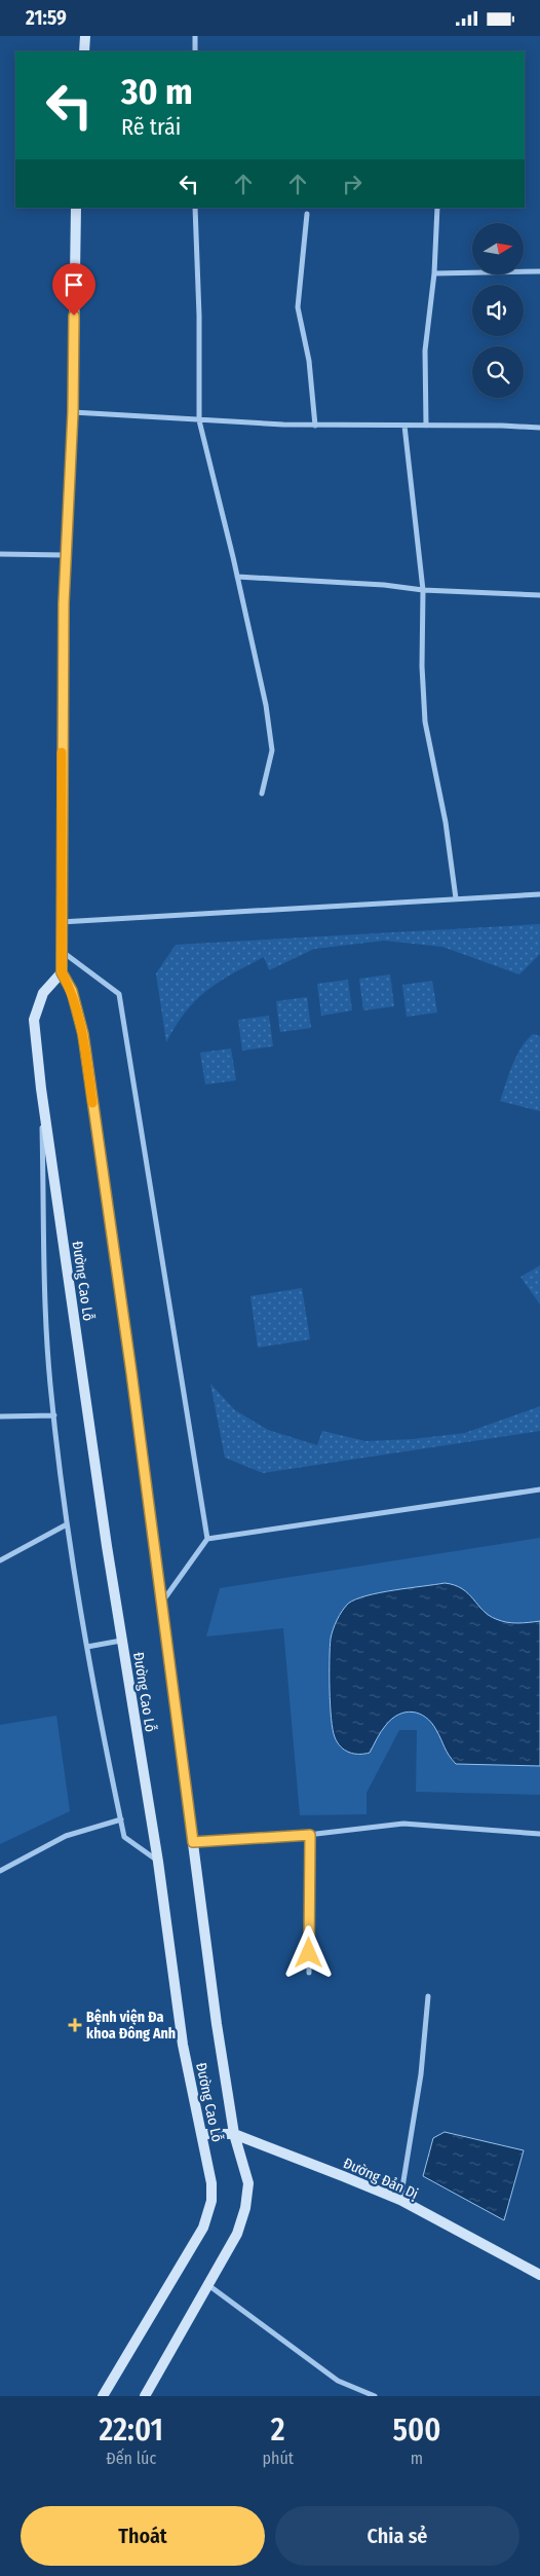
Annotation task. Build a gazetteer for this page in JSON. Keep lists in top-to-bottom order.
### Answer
{
  "streets": {
    "main road": ["Đường Cao Lỗ", "Đường Đản Dị"]
  },
  "crossings": [
    ["Đường Cao Lỗ", "Đường Đản Dị"]
  ],
  "places": {
    "health": ["Bệnh viện Đa khoa Đông Anh"]
  },
  "north": "right",
  "page": {
    "status": "21:59",
    "turn": ["30 m", "Rẽ trái"],
    "eta": [
      "22:01",
      "Đến lúc",
      "2",
      "phút",
      "500",
      "m"
    ],
    "buttons": ["Thoát", "Chia sẻ"]
  }
}
